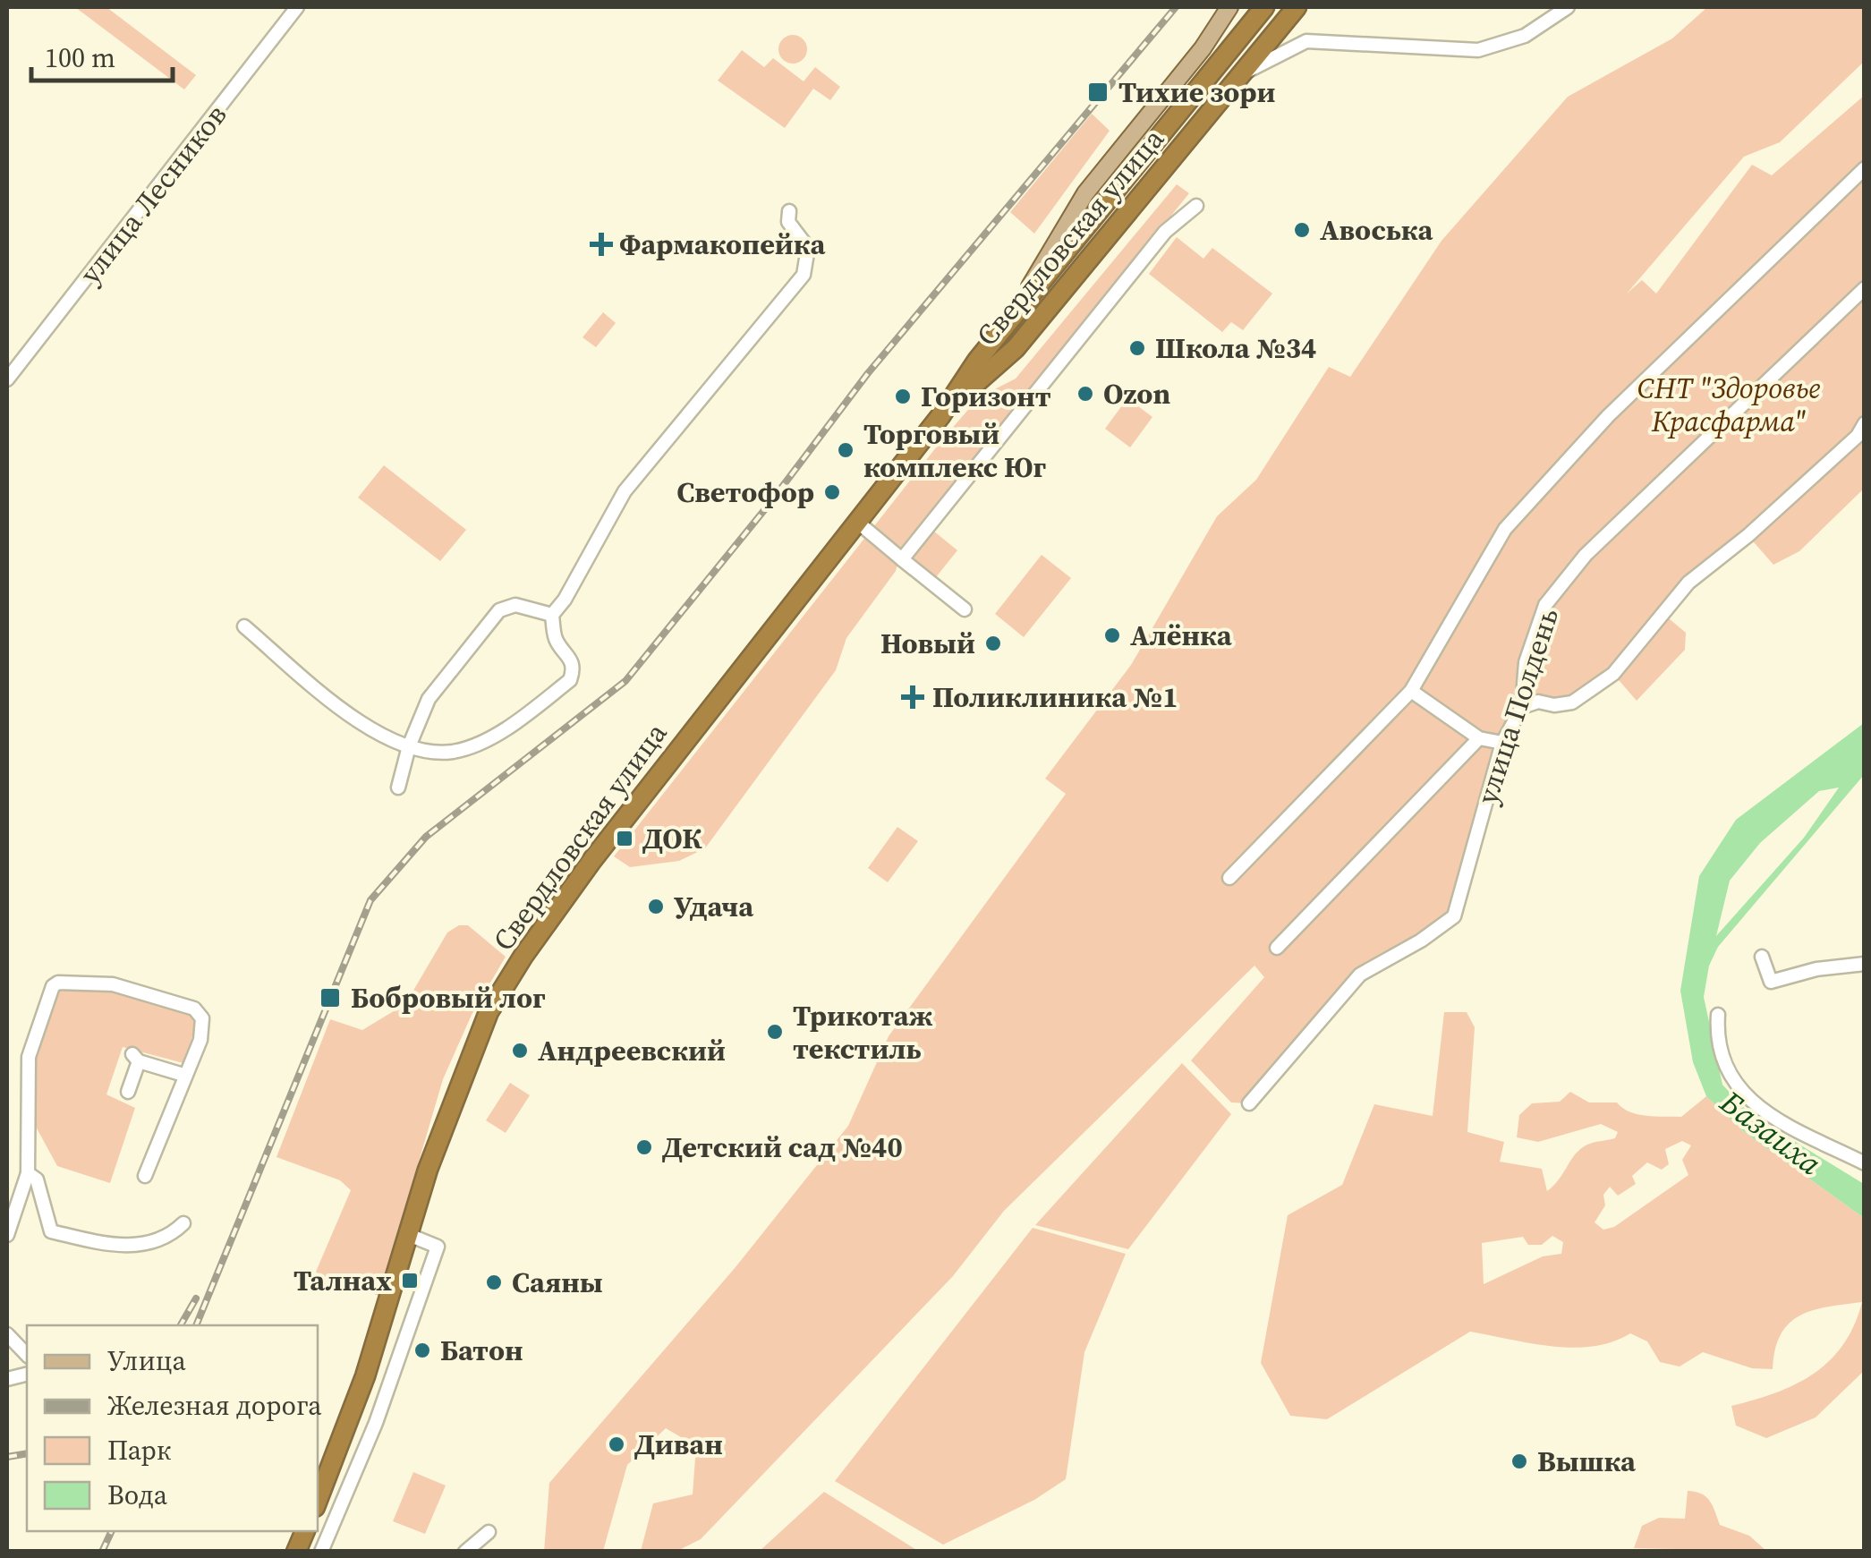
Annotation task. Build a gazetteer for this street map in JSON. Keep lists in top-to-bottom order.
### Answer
{
  "streets": {
    "highway": ["Свердловская улица"],
    "street": ["улица Лесников", "улица Полдень"]
  },
  "water": ["Базаиха"],
  "parks": ["СНТ \"Здоровье Красфарма\""],
  "places": {
    "transit": [
      "Тихие зори",
      "ДОК",
      "Бобровый лог",
      "Талнах"
    ],
    "other": [
      "Авоська",
      "Школа №34",
      "Ozon",
      "Горизонт",
      "Торговый комплекс Юг",
      "Светофор",
      "Алёнка",
      "Новый",
      "Удача",
      "Трикотаж текстиль",
      "Андреевский",
      "Детский сад №40",
      "Саяны",
      "Батон",
      "Диван",
      "Вышка"
    ],
    "health": ["Фармакопейка", "Поликлиника №1"]
  },
  "legend": [
    "Улица",
    "Железная дорога",
    "Парк",
    "Вода"
  ],
  "scale_bar": "100 m"
}
